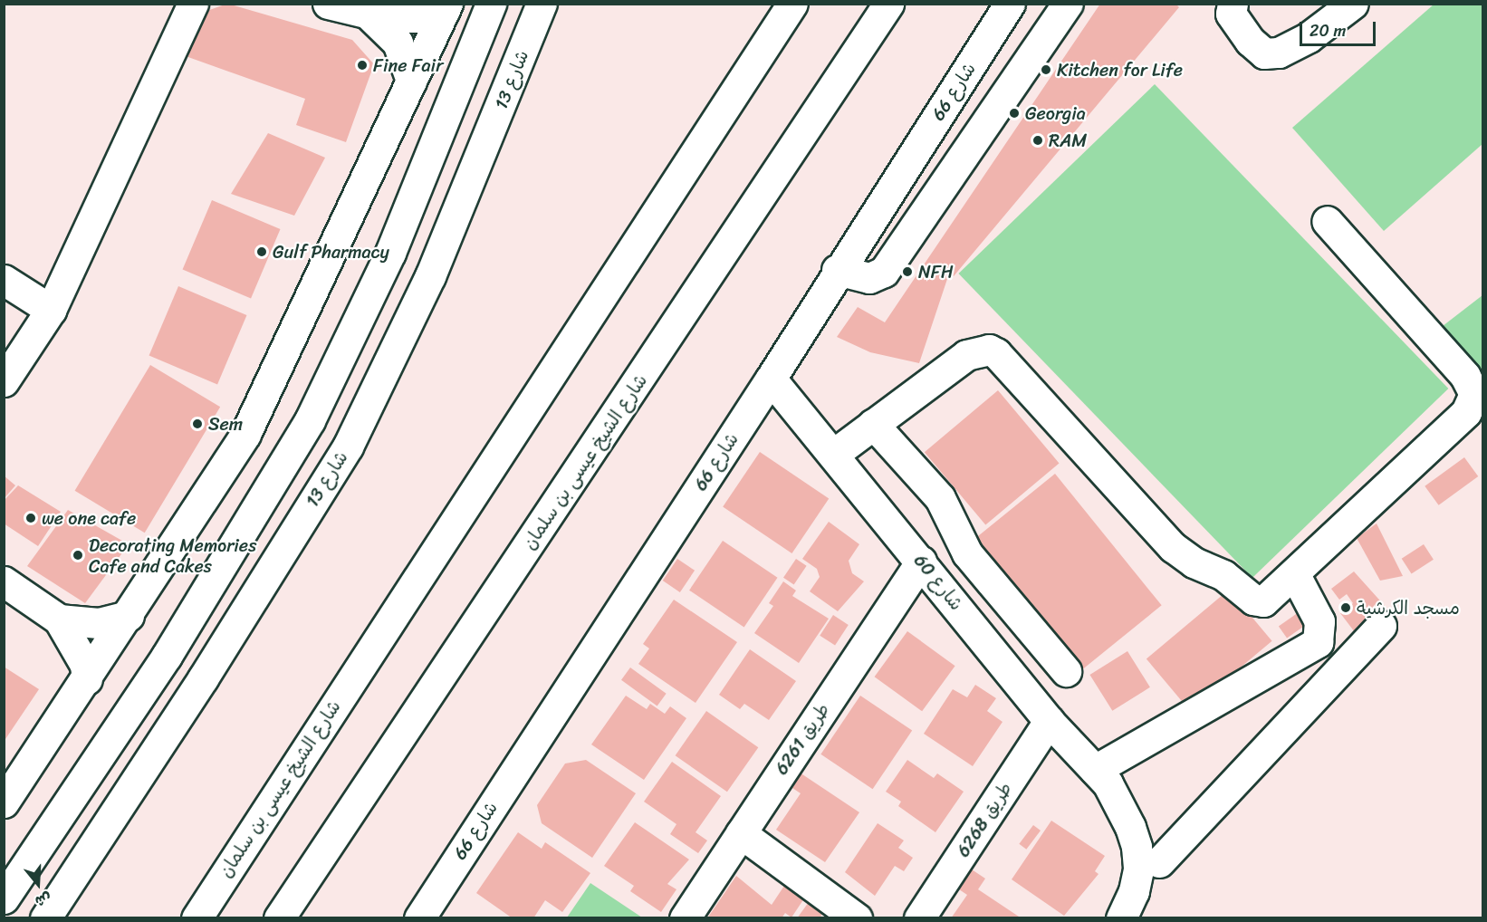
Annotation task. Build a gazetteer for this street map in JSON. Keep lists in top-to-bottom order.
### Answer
{
  "streets": {
    "main road": [
      "شارع 13",
      "شارع 66",
      "شارع الشيخ عيسى بن سلمان",
      "شارع 60",
      "طريق 6261",
      "طريق 6268"
    ]
  },
  "crossings": [
    ["شارع 66", "شارع 60"],
    ["شارع 60", "طريق 6261"],
    ["شارع 60", "طريق 6268"]
  ],
  "places": [
    "Fine Fair",
    "Kitchen for Life",
    "Georgia",
    "RAM",
    "Gulf Pharmacy",
    "NFH",
    "Sem",
    "we one cafe",
    "Decorating Memories Cafe and Cakes",
    "مسجد الكرشية"
  ],
  "scale_bar": "20 m",
  "north": "bottom"
}
